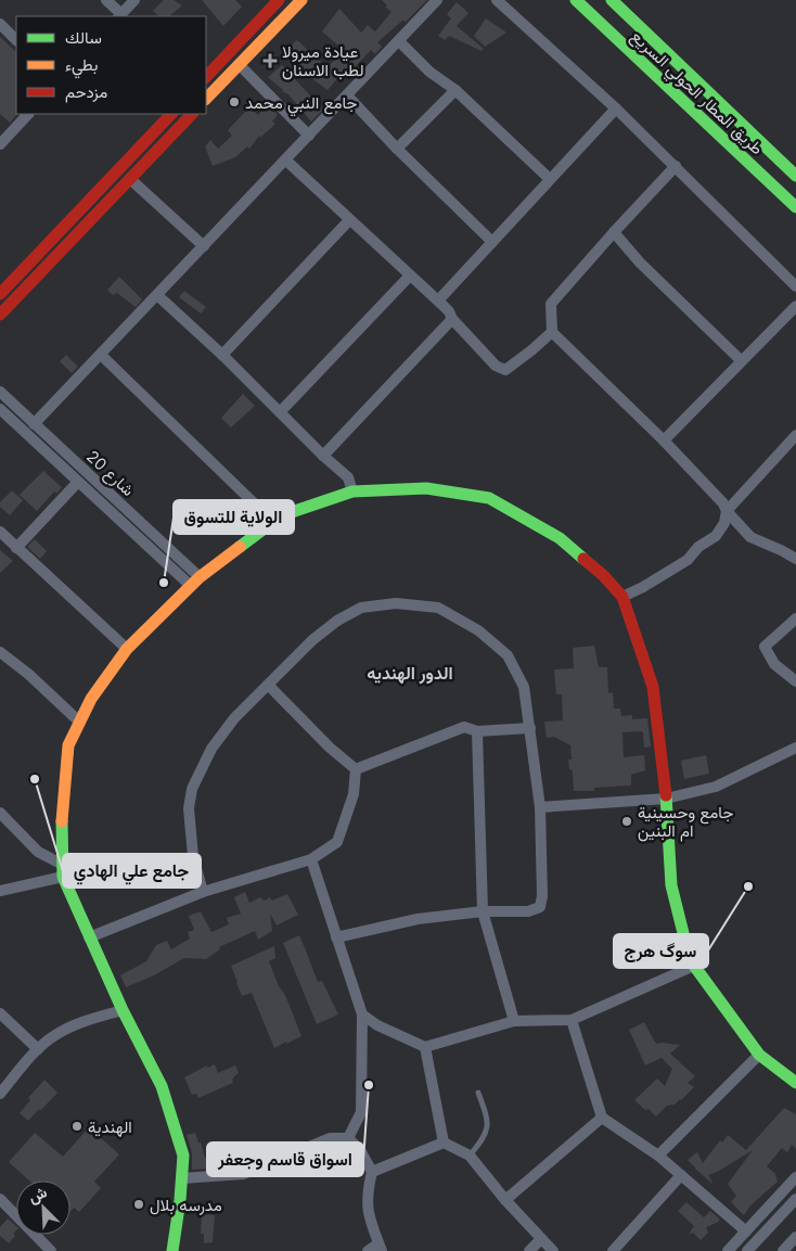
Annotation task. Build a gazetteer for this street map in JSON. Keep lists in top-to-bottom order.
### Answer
{
  "streets": {
    "main road": ["طريق المطار الحولي السريع"],
    "street": ["شارع 20"]
  },
  "districts": ["الدور الهنديه"],
  "places": {
    "health": ["عيادة ميرولا لطب الاسنان"],
    "other": [
      "جامع النبي محمد",
      "الولاية للتسوق",
      "جامع علي الهادي",
      "جامع وحسينية ام البنين",
      "سوگ هرج",
      "اسواق قاسم وجعفر",
      "الهندية",
      "مدرسه بلال"
    ]
  },
  "legend": ["سالك", "بطيء", "مزدحم"],
  "north": "top left"
}
